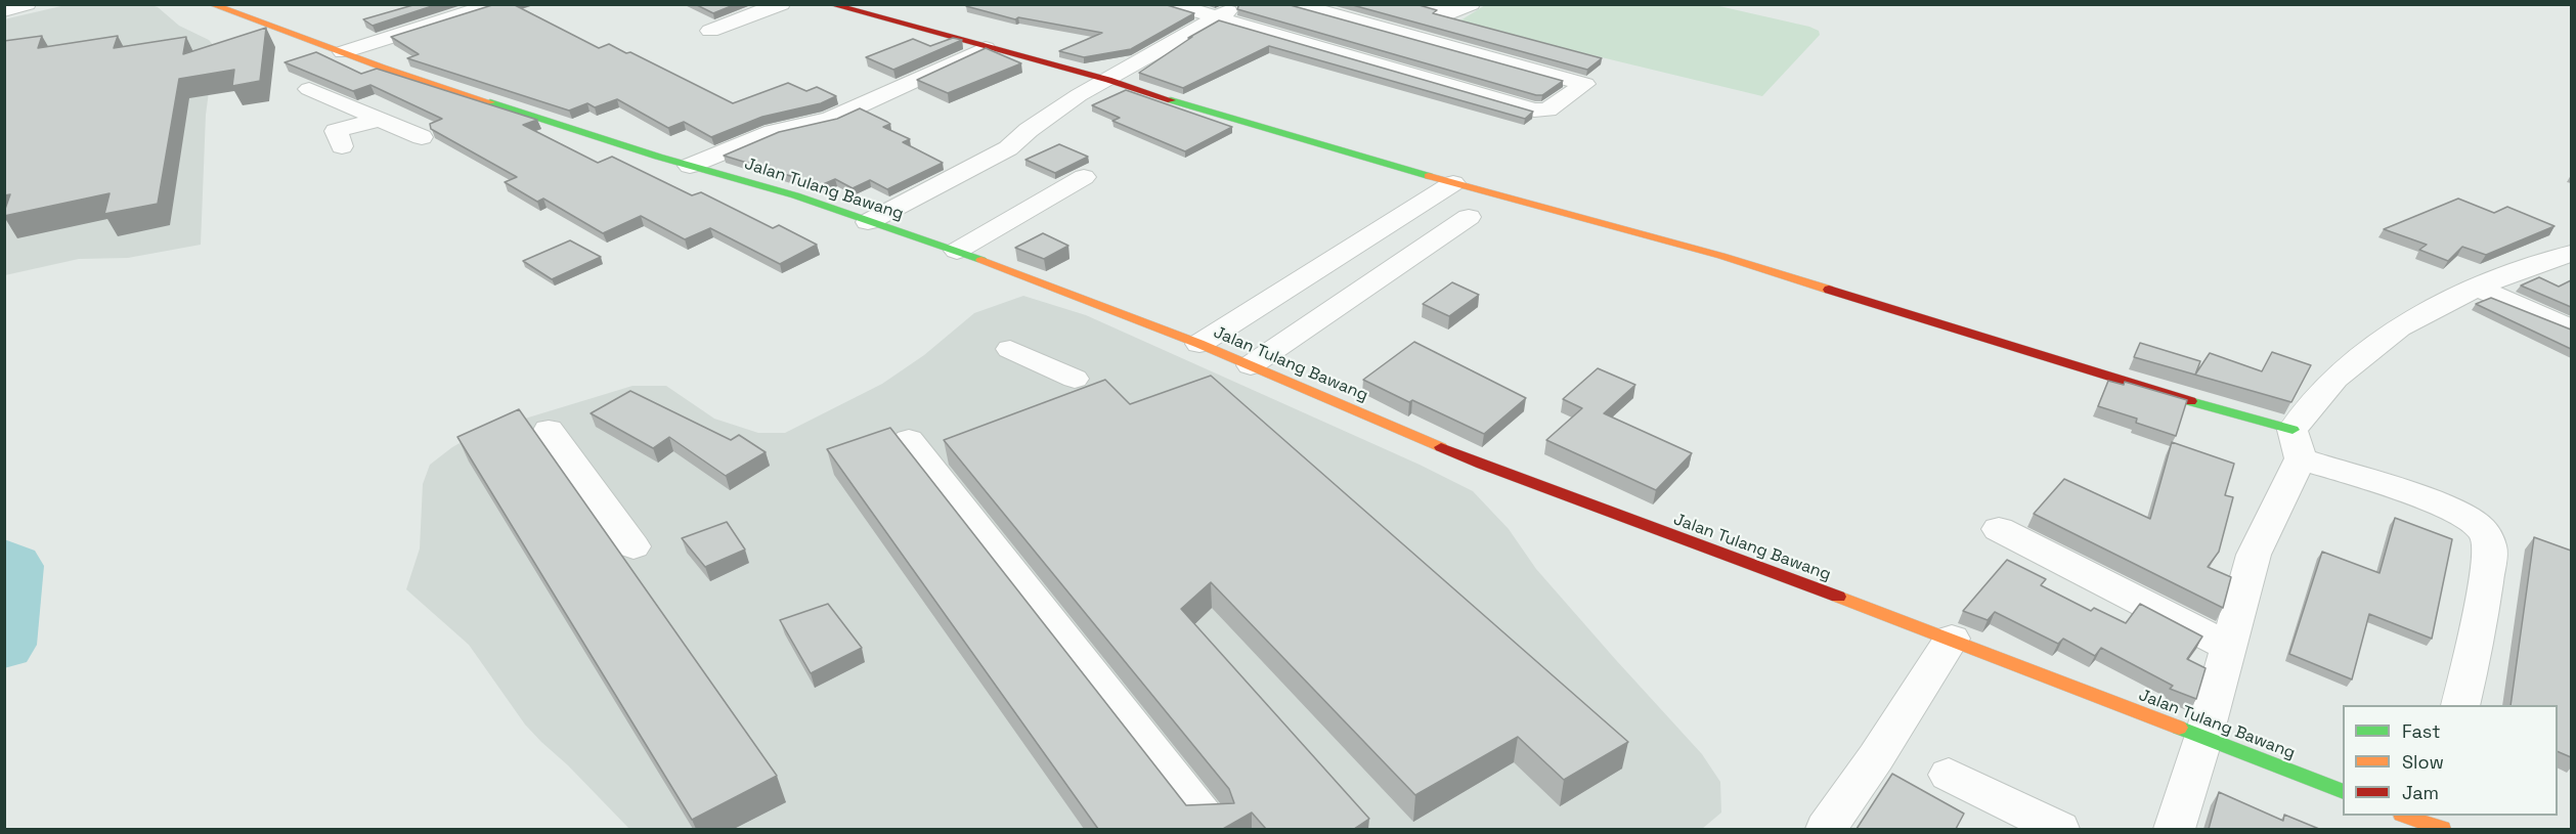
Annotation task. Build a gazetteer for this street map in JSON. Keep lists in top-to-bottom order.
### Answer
{
  "streets": {
    "street": ["Jalan Tulang Bawang"]
  },
  "legend": ["Fast", "Slow", "Jam"]
}
